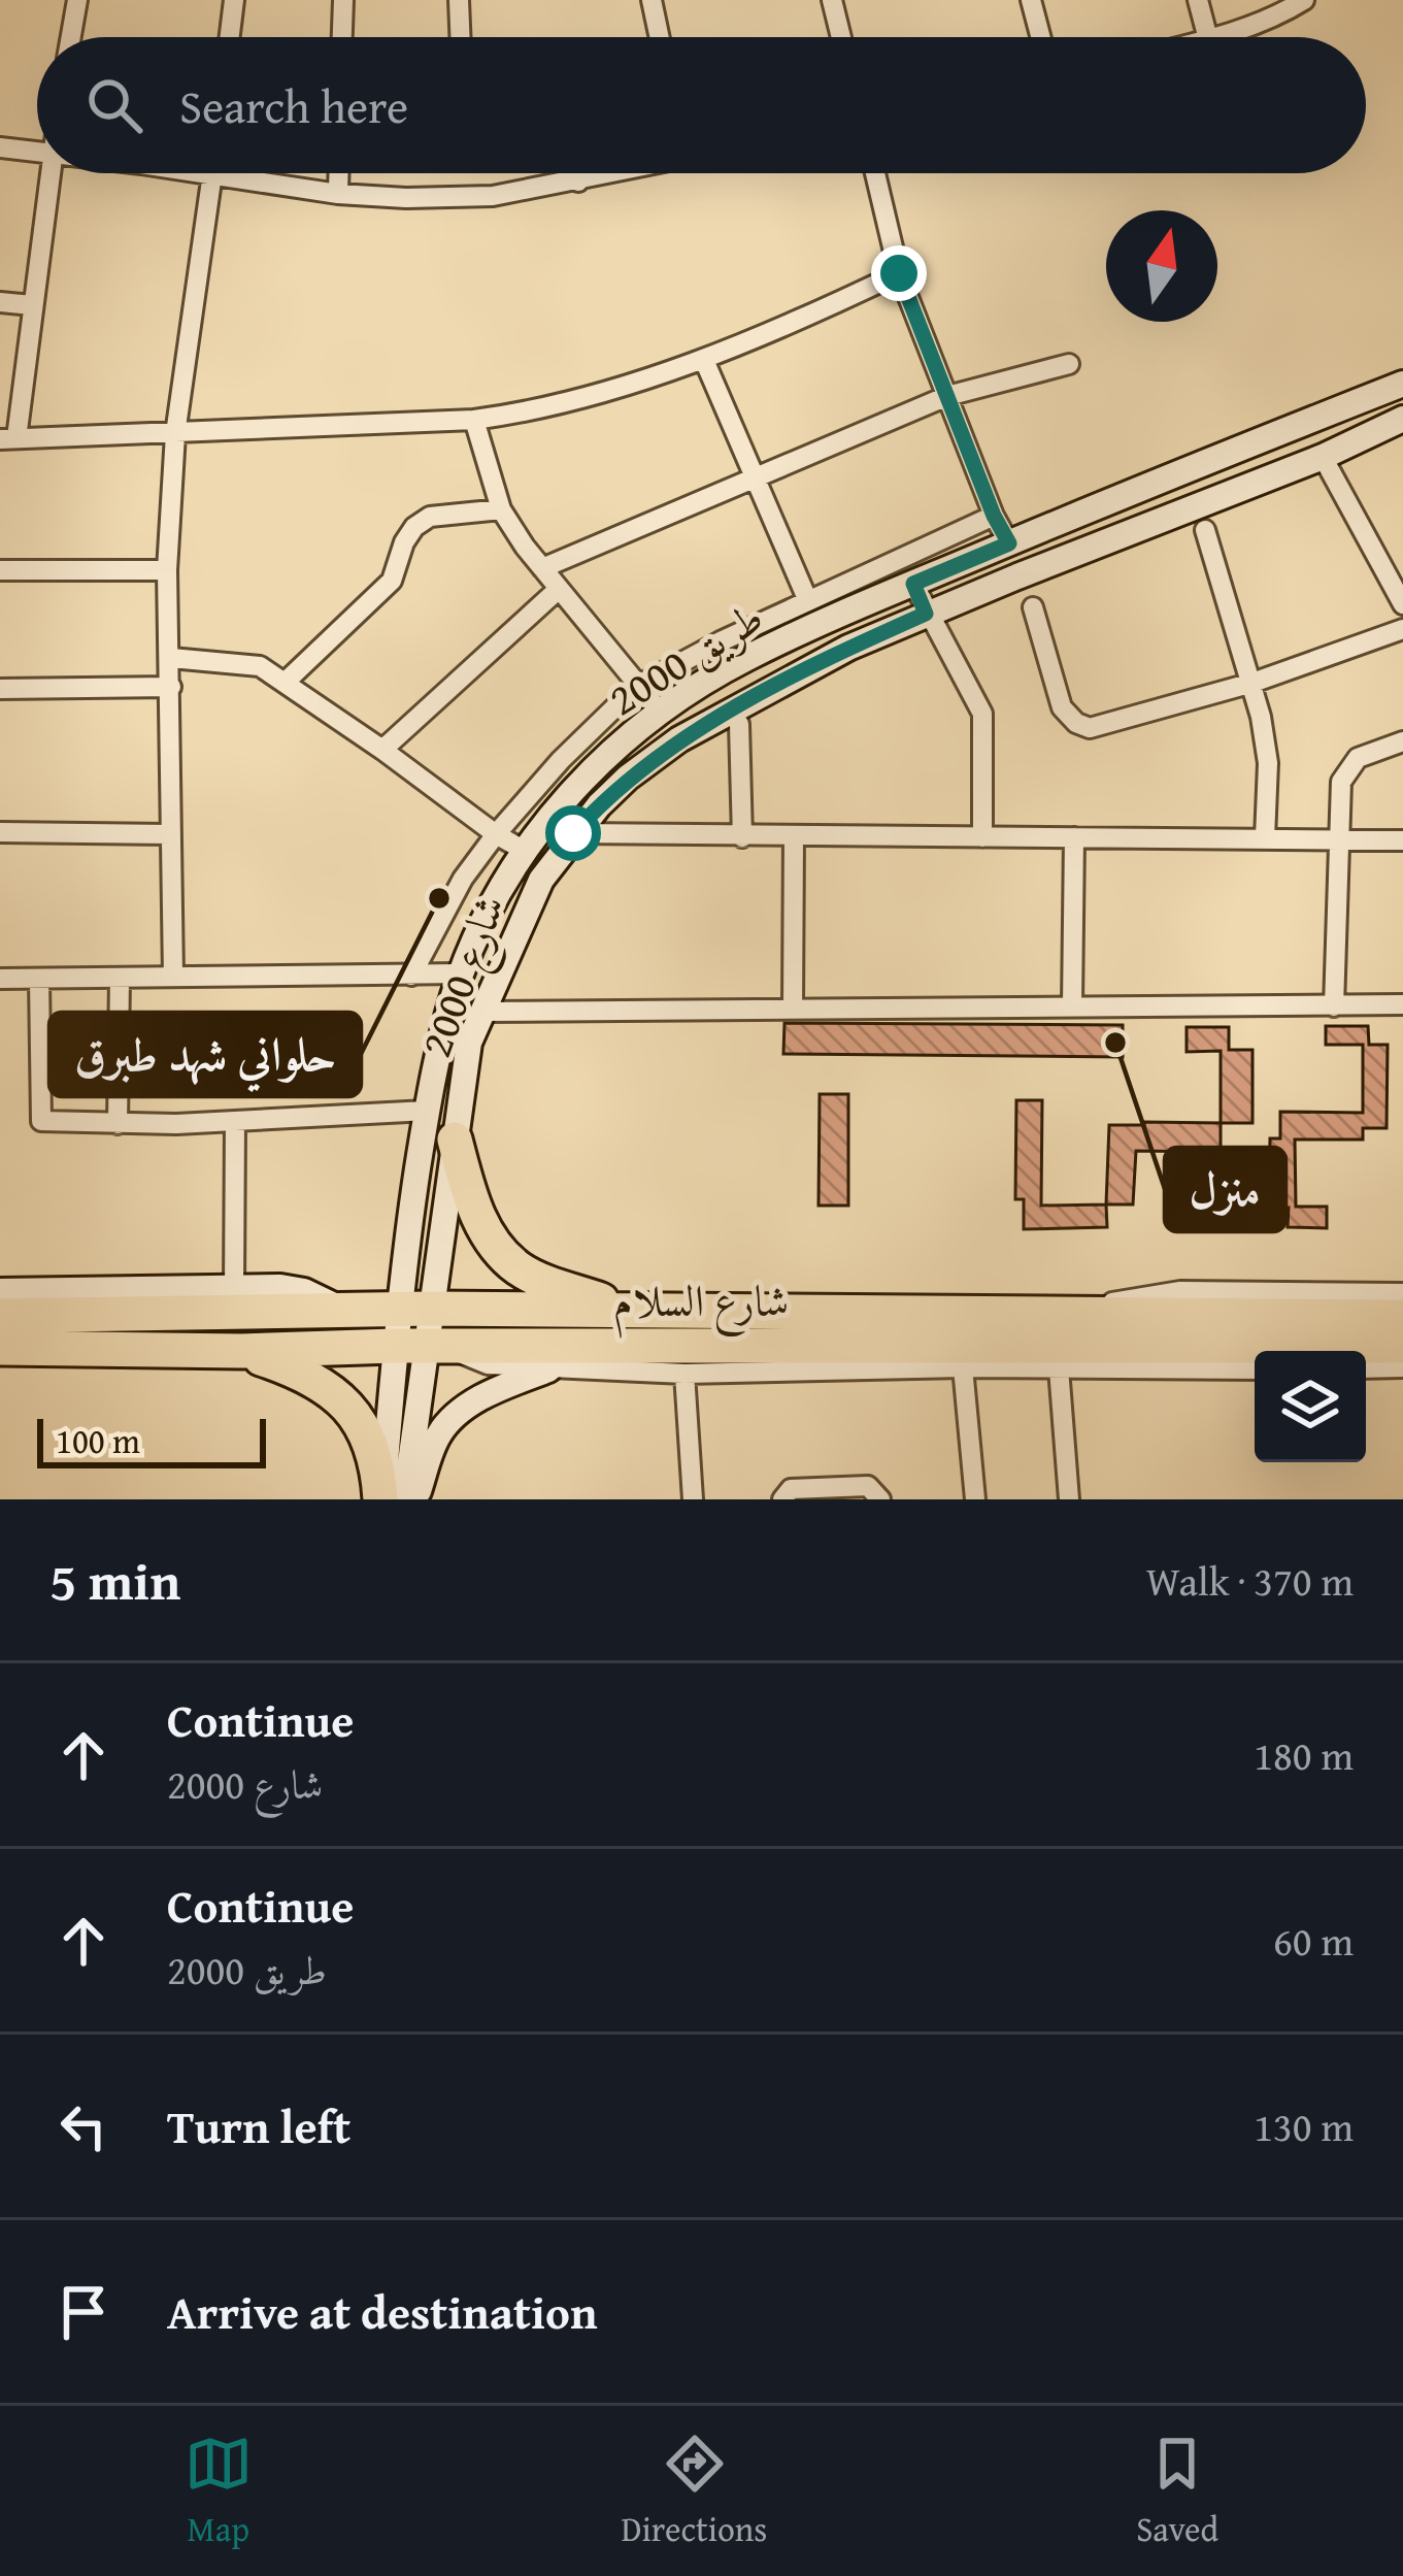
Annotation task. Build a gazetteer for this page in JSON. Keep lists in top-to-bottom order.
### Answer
{
  "streets": {
    "highway": ["شارع السلام"],
    "street": ["طريق 2000", "شارع 2000"]
  },
  "crossings": [
    ["طريق 2000", "شارع 2000"],
    ["طريق 2000", "شارع السلام"],
    ["شارع 2000", "شارع السلام"]
  ],
  "places": ["حلواني شهد طبرق", "منزل"],
  "scale_bar": "100 m",
  "north": "top",
  "page": {
    "search": "Search here",
    "scale": "100 m",
    "heading": ["5 min", "Walk · 370 m"],
    "list": [
      ["Continue", "شارع 2000", "180 m"],
      ["Continue", "طريق 2000", "60 m"],
      ["Turn left", "130 m"],
      "Arrive at destination"
    ],
    "nav": ["Map", "Directions", "Saved"]
  }
}
